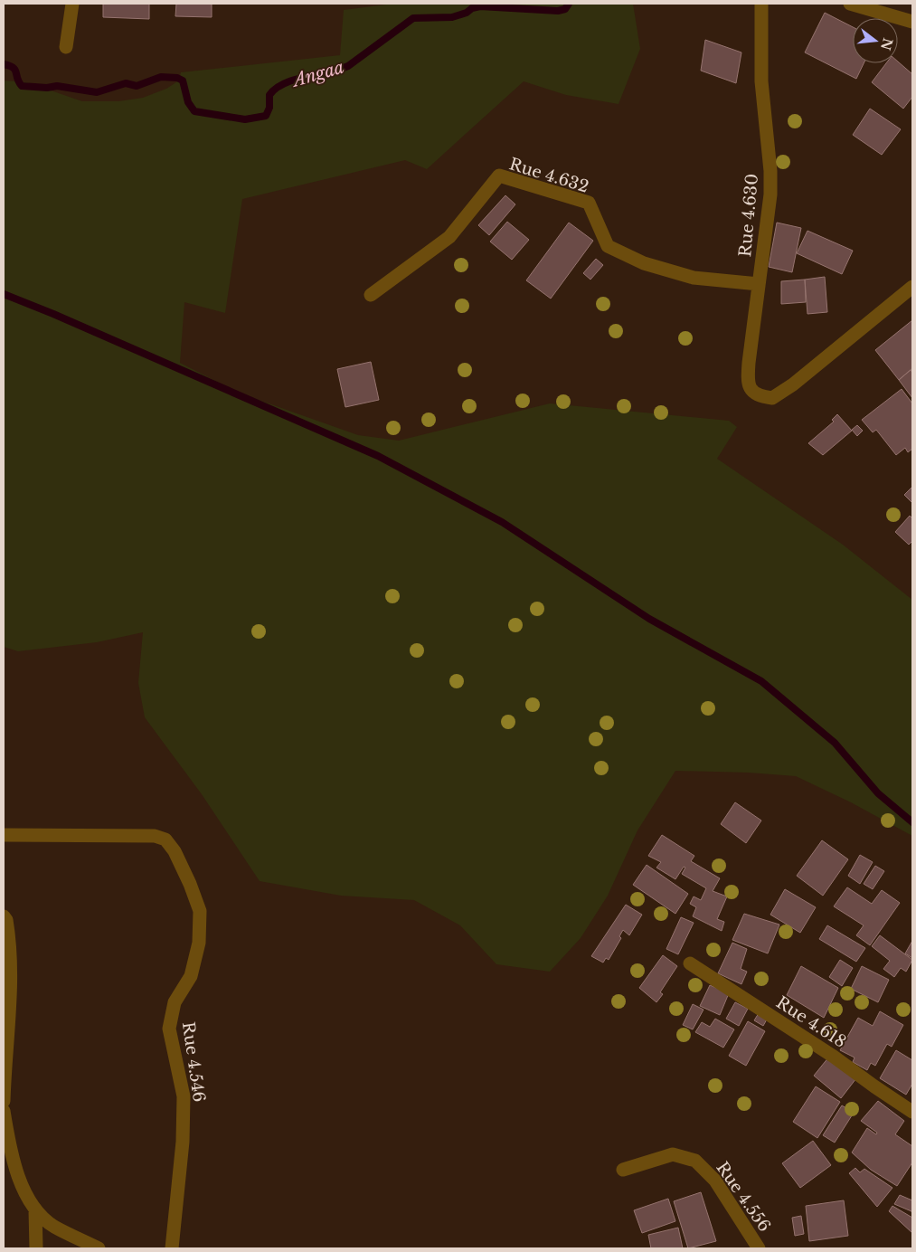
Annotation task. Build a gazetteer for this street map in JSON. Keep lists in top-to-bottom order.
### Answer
{
  "streets": {
    "street": [
      "Rue 4.632",
      "Rue 4.630",
      "Rue 4.618",
      "Rue 4.546",
      "Rue 4.556"
    ]
  },
  "crossings": [
    ["Rue 4.632", "Rue 4.630"]
  ],
  "water": ["Angaa"],
  "north": "right"
}
